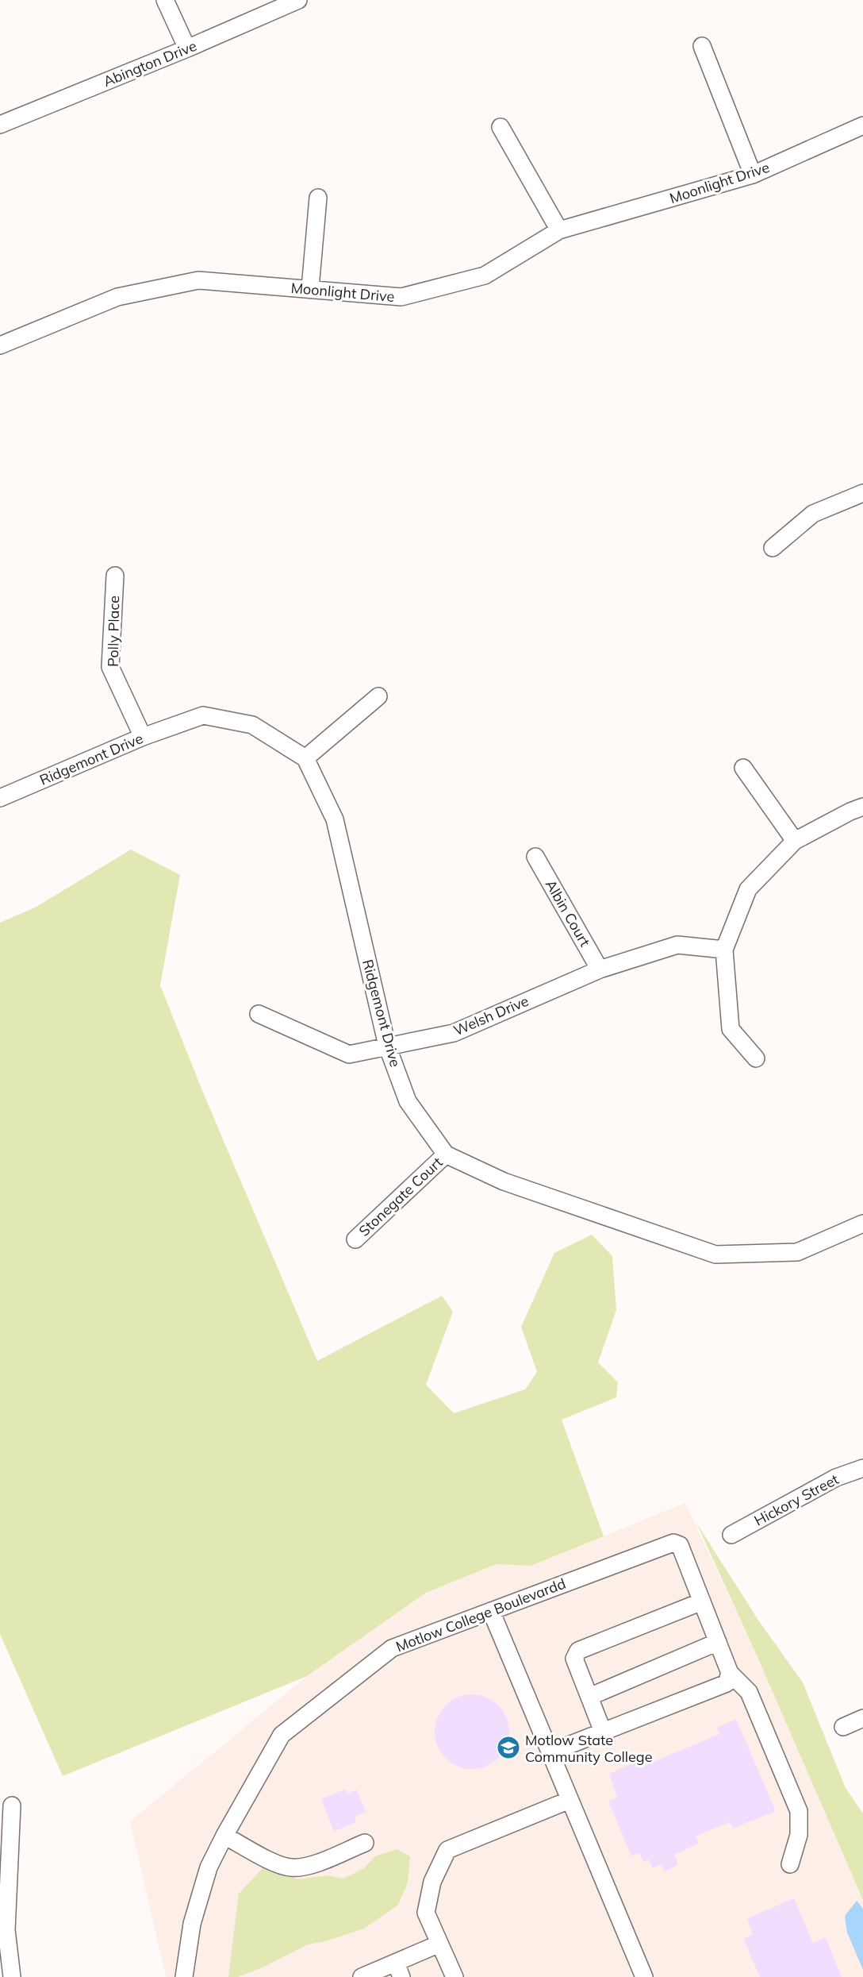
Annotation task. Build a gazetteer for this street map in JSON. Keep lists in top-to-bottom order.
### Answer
{
  "streets": {
    "street": [
      "Abington Drive",
      "Moonlight Drive",
      "Polly Place",
      "Ridgemont Drive",
      "Albin Court",
      "Welsh Drive",
      "Stonegate Court",
      "Hickory Street",
      "Motlow College Boulevardd"
    ]
  },
  "crossings": [
    ["Polly Place", "Ridgemont Drive"],
    ["Ridgemont Drive", "Welsh Drive"],
    ["Ridgemont Drive", "Stonegate Court"],
    ["Albin Court", "Welsh Drive"]
  ],
  "places": {
    "school or university": ["Motlow State Community College"]
  }
}
